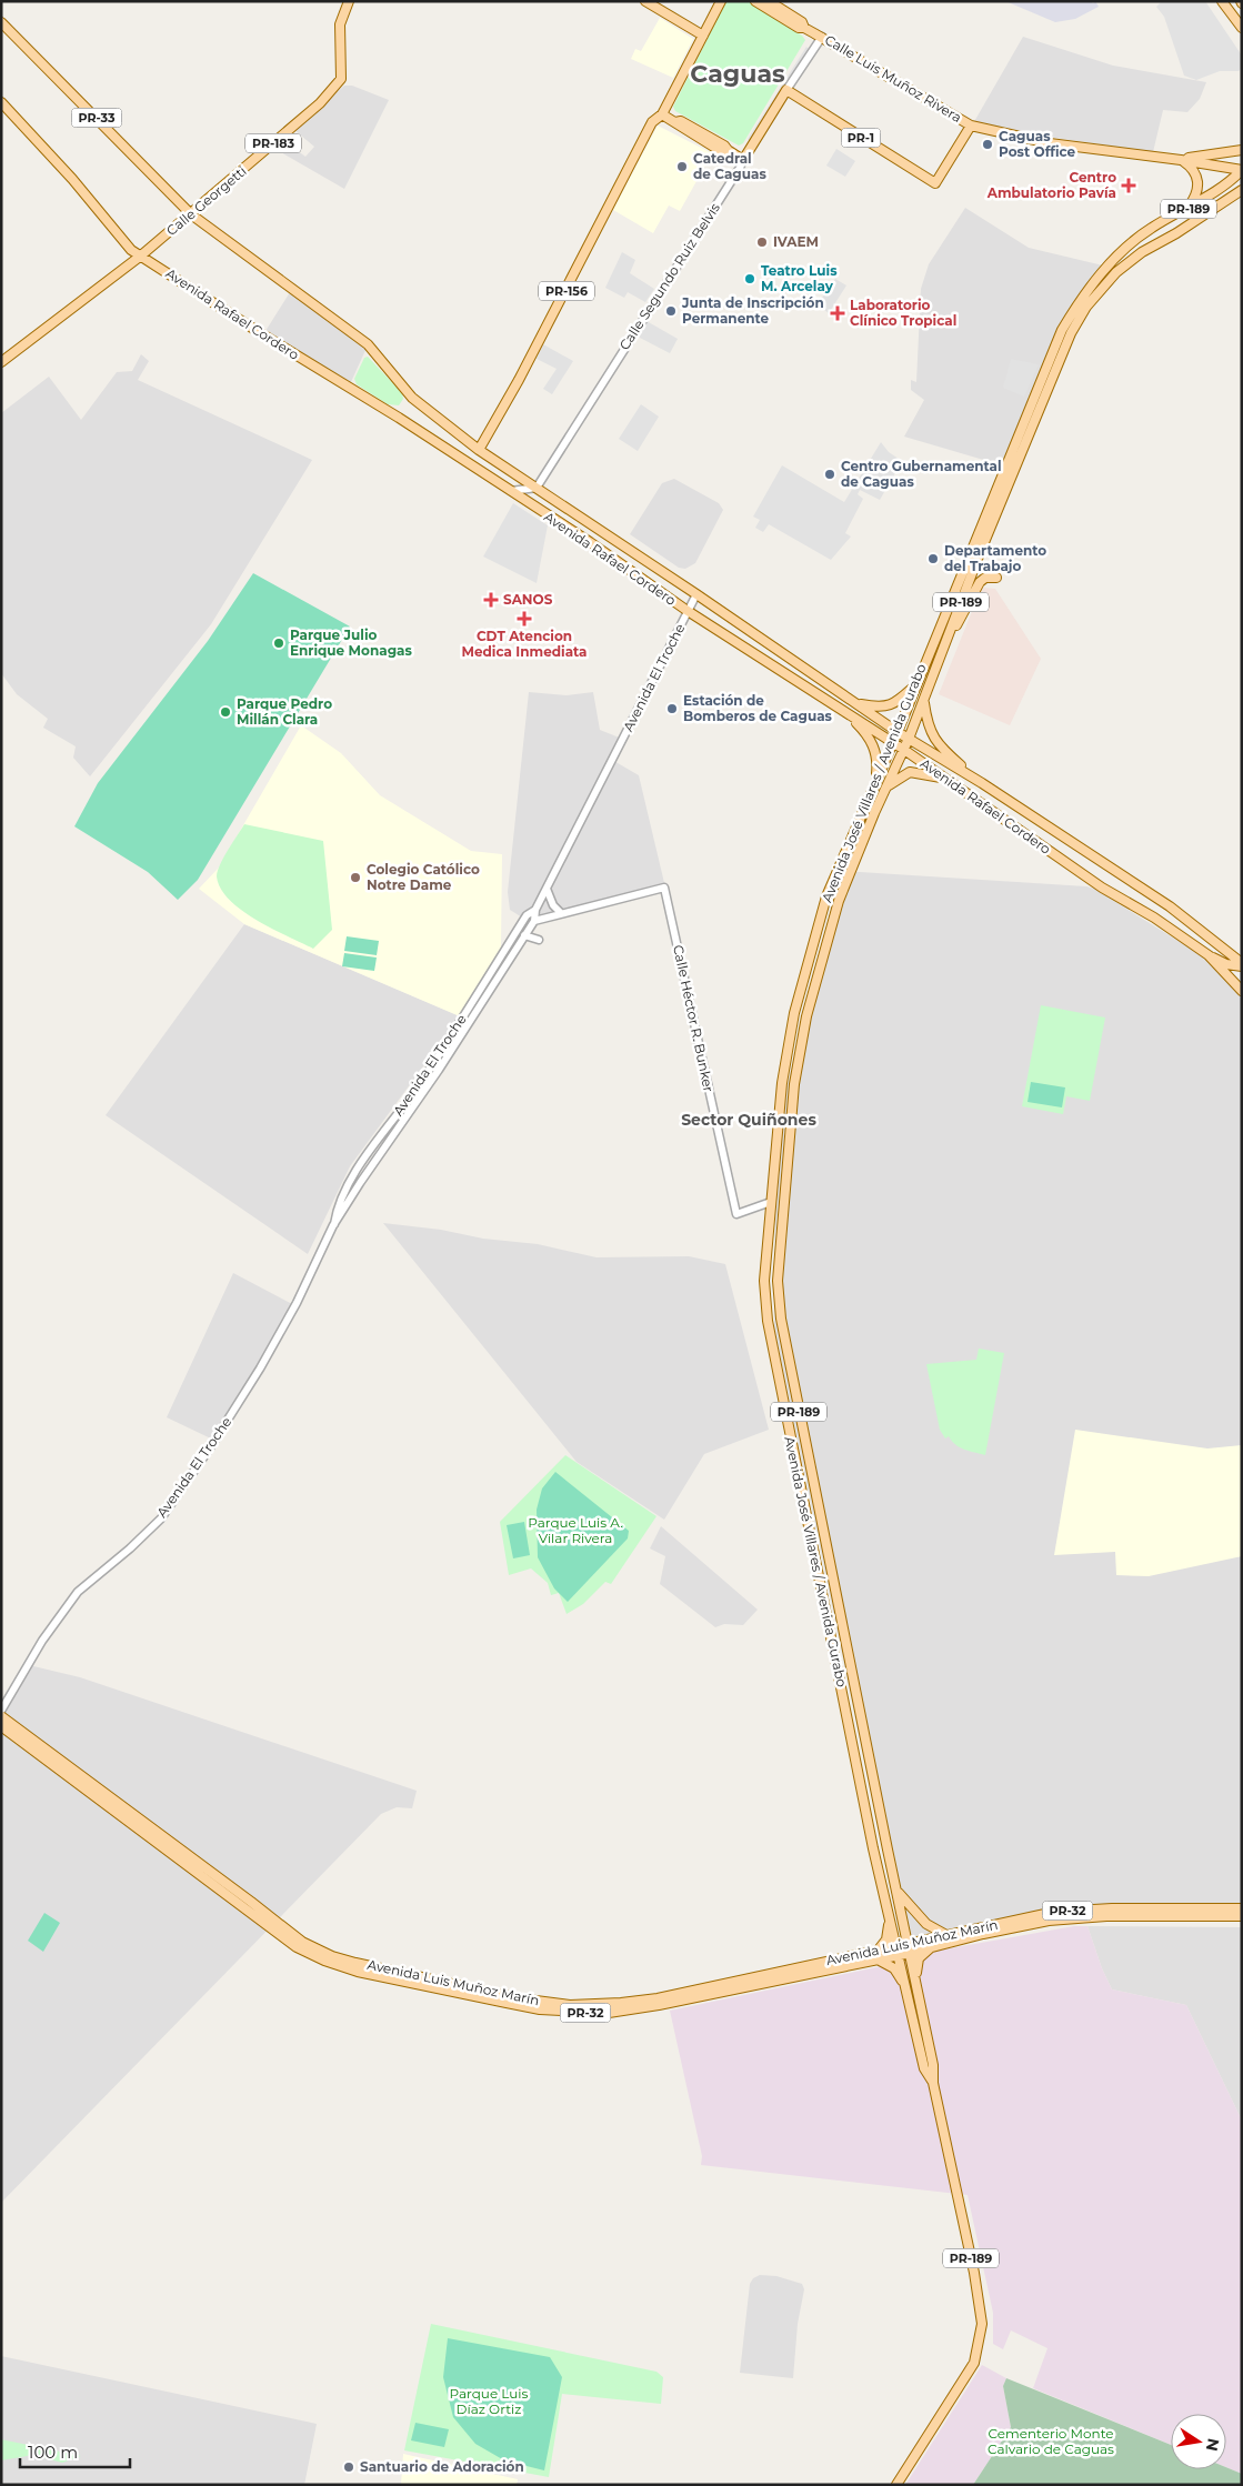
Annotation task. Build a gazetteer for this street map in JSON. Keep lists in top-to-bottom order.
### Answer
{
  "streets": {
    "main road": [
      "Calle Luis Muñoz Rivera",
      "PR-33",
      "PR-1",
      "PR-183",
      "Calle Georgetti",
      "PR-189",
      "Calle Segundo Ruiz Belvis",
      "PR-156",
      "Avenida Rafael Cordero",
      "Avenida José Villares / Avenida Gurabo",
      "PR-32",
      "Avenida Luis Muñoz Marín"
    ],
    "street": ["Avenida El Troche", "Calle Héctor R. Bunker"]
  },
  "crossings": [
    ["Calle Luis Muñoz Rivera", "PR-1"],
    ["Calle Luis Muñoz Rivera", "Calle Segundo Ruiz Belvis"],
    ["PR-33", "Calle Georgetti"],
    ["PR-33", "Avenida Rafael Cordero"],
    ["PR-1", "Calle Segundo Ruiz Belvis"],
    ["Calle Georgetti", "Avenida Rafael Cordero"],
    ["Calle Segundo Ruiz Belvis", "Avenida Rafael Cordero"],
    ["PR-156", "Avenida Rafael Cordero"],
    ["Avenida Rafael Cordero", "Avenida El Troche"],
    ["Avenida Rafael Cordero", "Avenida José Villares / Avenida Gurabo"],
    ["Avenida José Villares / Avenida Gurabo", "Calle Héctor R. Bunker"],
    ["Avenida José Villares / Avenida Gurabo", "Avenida Luis Muñoz Marín"]
  ],
  "districts": ["Caguas", "Sector Quiñones"],
  "parks": ["Parque Luis A. Vilar Rivera", "Parque Luis Díaz Ortiz", "Cementerio Monte Calvario de Caguas"],
  "places": {
    "other": [
      "Caguas Post Office",
      "Catedral de Caguas",
      "IVAEM",
      "Teatro Luis M. Arcelay",
      "Junta de Inscripción Permanente",
      "Centro Gubernamental de Caguas",
      "Departamento del Trabajo",
      "Parque Julio Enrique Monagas",
      "Estación de Bomberos de Caguas",
      "Parque Pedro Millán Clara",
      "Colegio Católico Notre Dame",
      "Santuario de Adoración"
    ],
    "health": [
      "Centro Ambulatorio Pavía",
      "Laboratorio Clínico Tropical",
      "SANOS",
      "CDT Atencion Medica Inmediata"
    ]
  },
  "scale_bar": "100 m",
  "north": "right"
}
